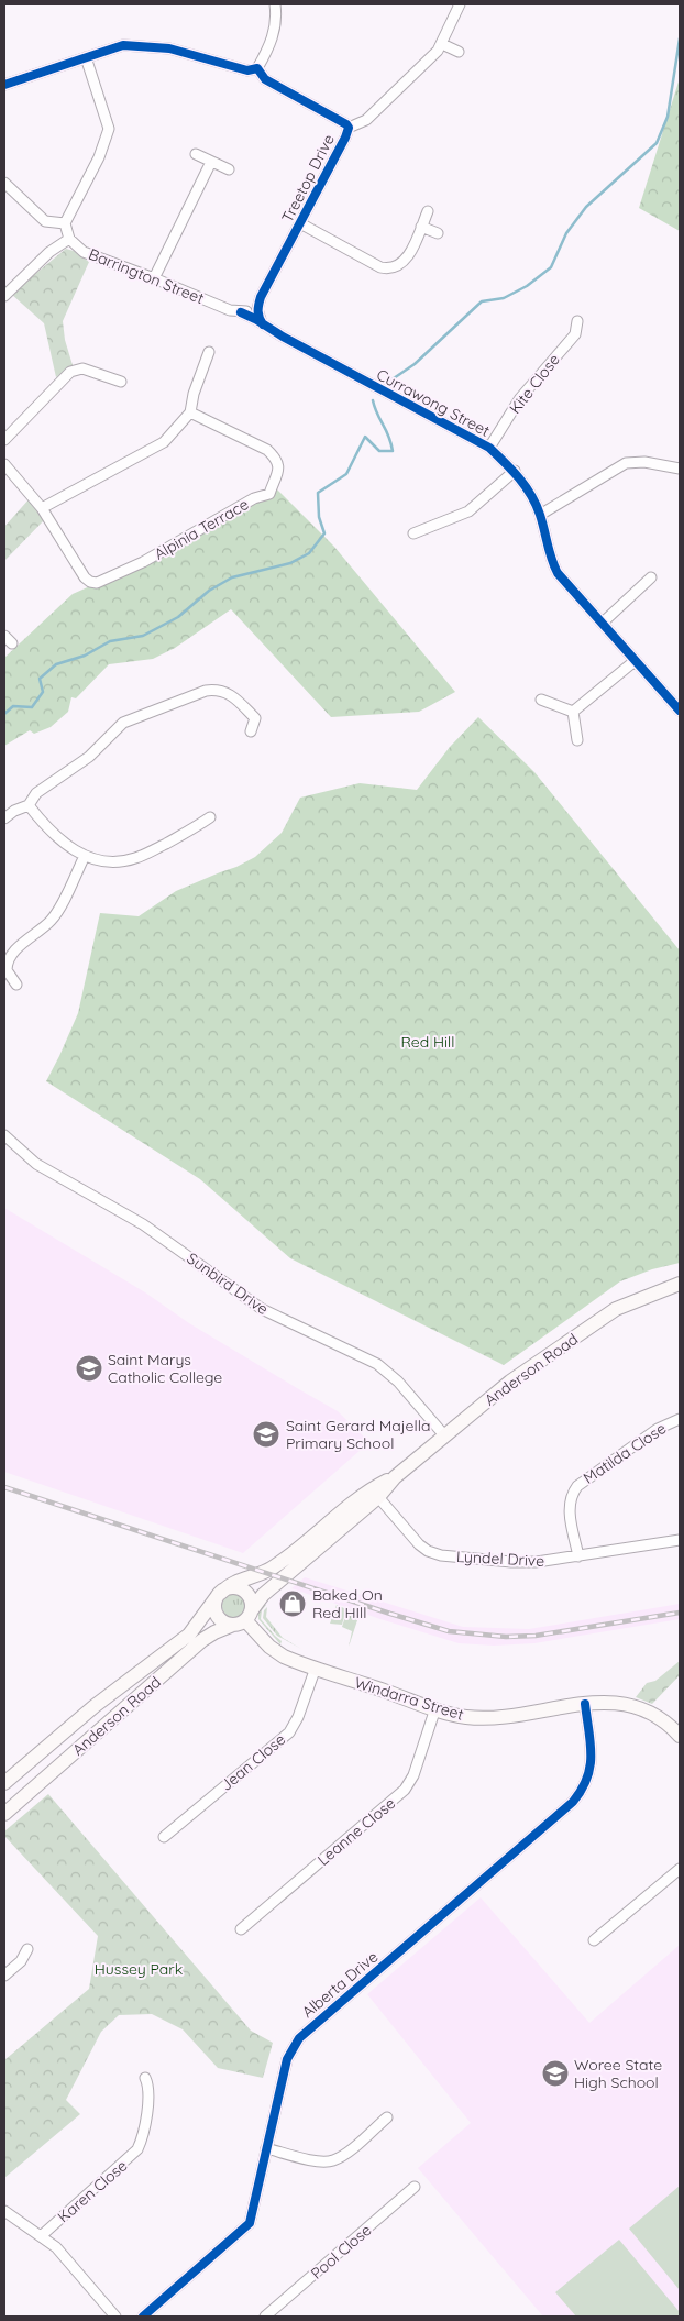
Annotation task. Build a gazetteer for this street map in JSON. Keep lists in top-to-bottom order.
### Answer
{
  "streets": {
    "street": [
      "Treetop Drive",
      "Barrington Street",
      "Kite Close",
      "Currawong Street",
      "Alpinia Terrace",
      "Sunbird Drive",
      "Anderson Road",
      "Matilda Close",
      "Lyndel Drive",
      "Windarra Street",
      "Jean Close",
      "Leanne Close",
      "Alberta Drive",
      "Karen Close",
      "Pool Close"
    ]
  },
  "crossings": [
    ["Treetop Drive", "Barrington Street"],
    ["Barrington Street", "Currawong Street"],
    ["Kite Close", "Currawong Street"],
    ["Sunbird Drive", "Anderson Road"],
    ["Anderson Road", "Lyndel Drive"],
    ["Anderson Road", "Windarra Street"],
    ["Matilda Close", "Lyndel Drive"],
    ["Windarra Street", "Jean Close"],
    ["Windarra Street", "Leanne Close"],
    ["Windarra Street", "Alberta Drive"]
  ],
  "parks": ["Red Hill", "Hussey Park"],
  "places": {
    "school or university": ["Saint Marys Catholic College", "Saint Gerard Majella Primary School", "Woree State High School"],
    "shop": ["Baked On Red HIll"]
  }
}
